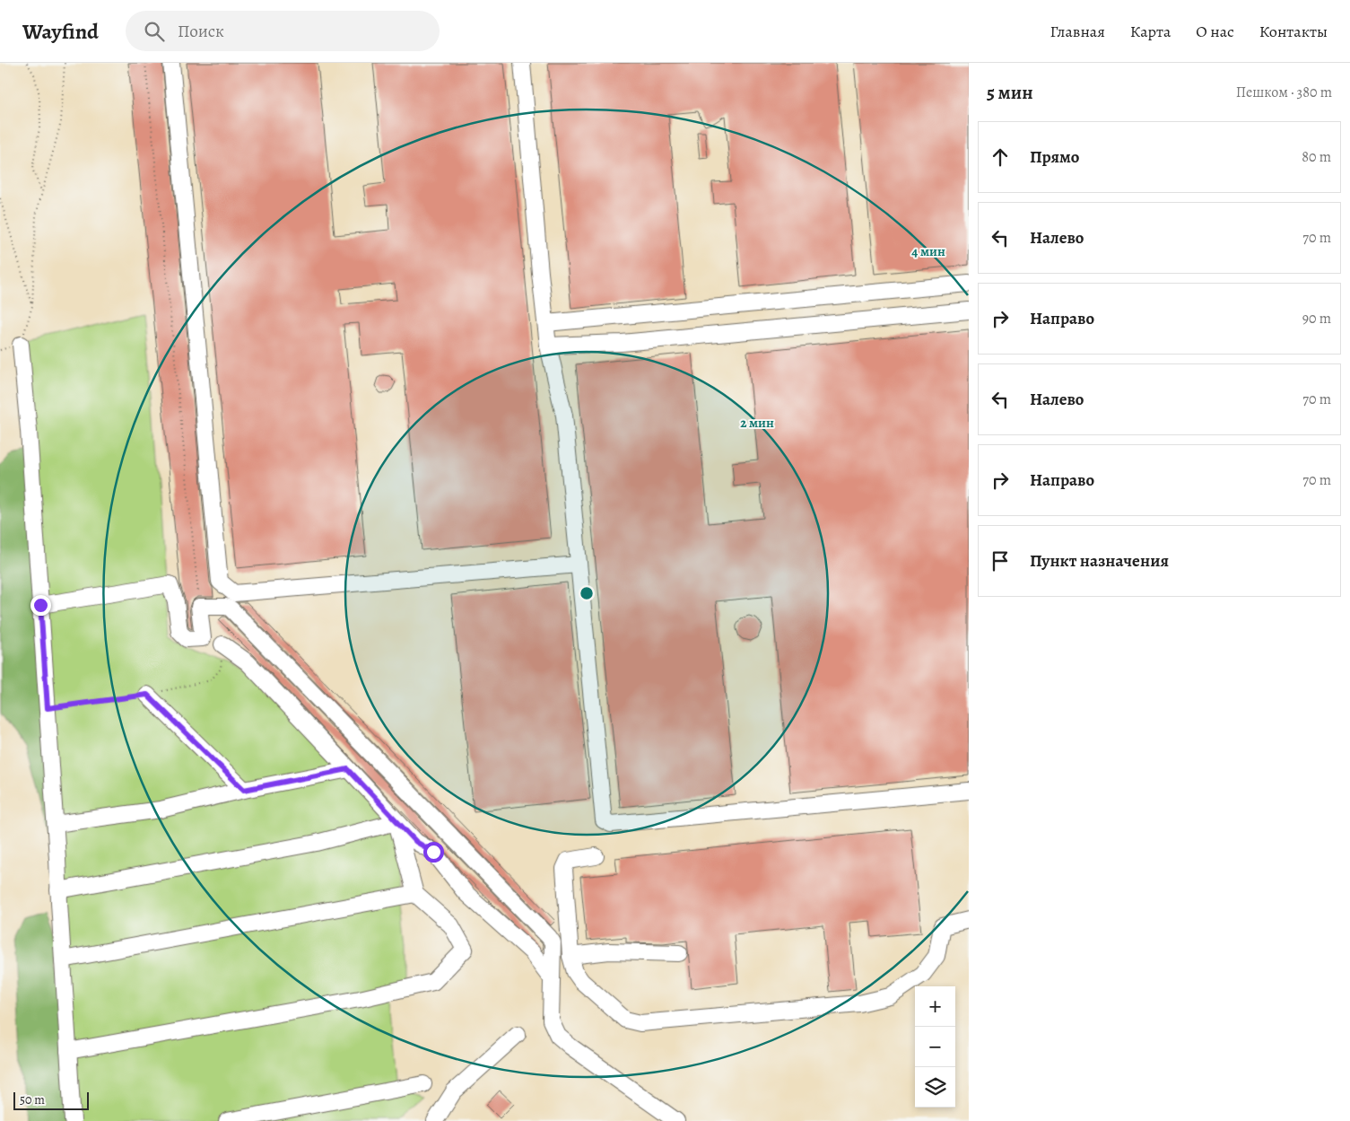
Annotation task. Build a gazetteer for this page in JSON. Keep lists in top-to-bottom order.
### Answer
{
  "scale_bar": "50 m",
  "page": {
    "header": "Wayfind",
    "search": "Поиск",
    "nav": [
      "Главная",
      "Карта",
      "О нас",
      "Контакты"
    ],
    "heading": ["5 мин", "Пешком · 380 m"],
    "list": [
      ["Прямо", "80 m"],
      ["Налево", "70 m"],
      ["Направо", "90 m"],
      ["Налево", "70 m"],
      ["Направо", "70 m"],
      "Пункт назначения"
    ],
    "map_buttons": ["+", "−"],
    "scale": "50 m"
  },
  "rings": ["4 мин", "2 мин"]
}
